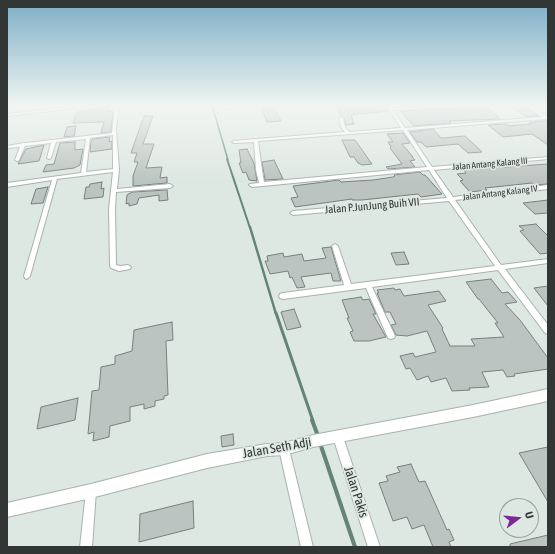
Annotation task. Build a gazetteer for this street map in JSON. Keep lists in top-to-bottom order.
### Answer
{
  "streets": {
    "street": [
      "Jalan Antang Kalang III",
      "Jalan Antang Kalang IV",
      "Jalan P.JunJung Buih VII",
      "Jalan Seth Adji",
      "Jalan Pakis"
    ]
  },
  "crossings": [
    ["Jalan Antang Kalang IV", "Jalan P.JunJung Buih VII"],
    ["Jalan Seth Adji", "Jalan Pakis"]
  ],
  "north": "right"
}
